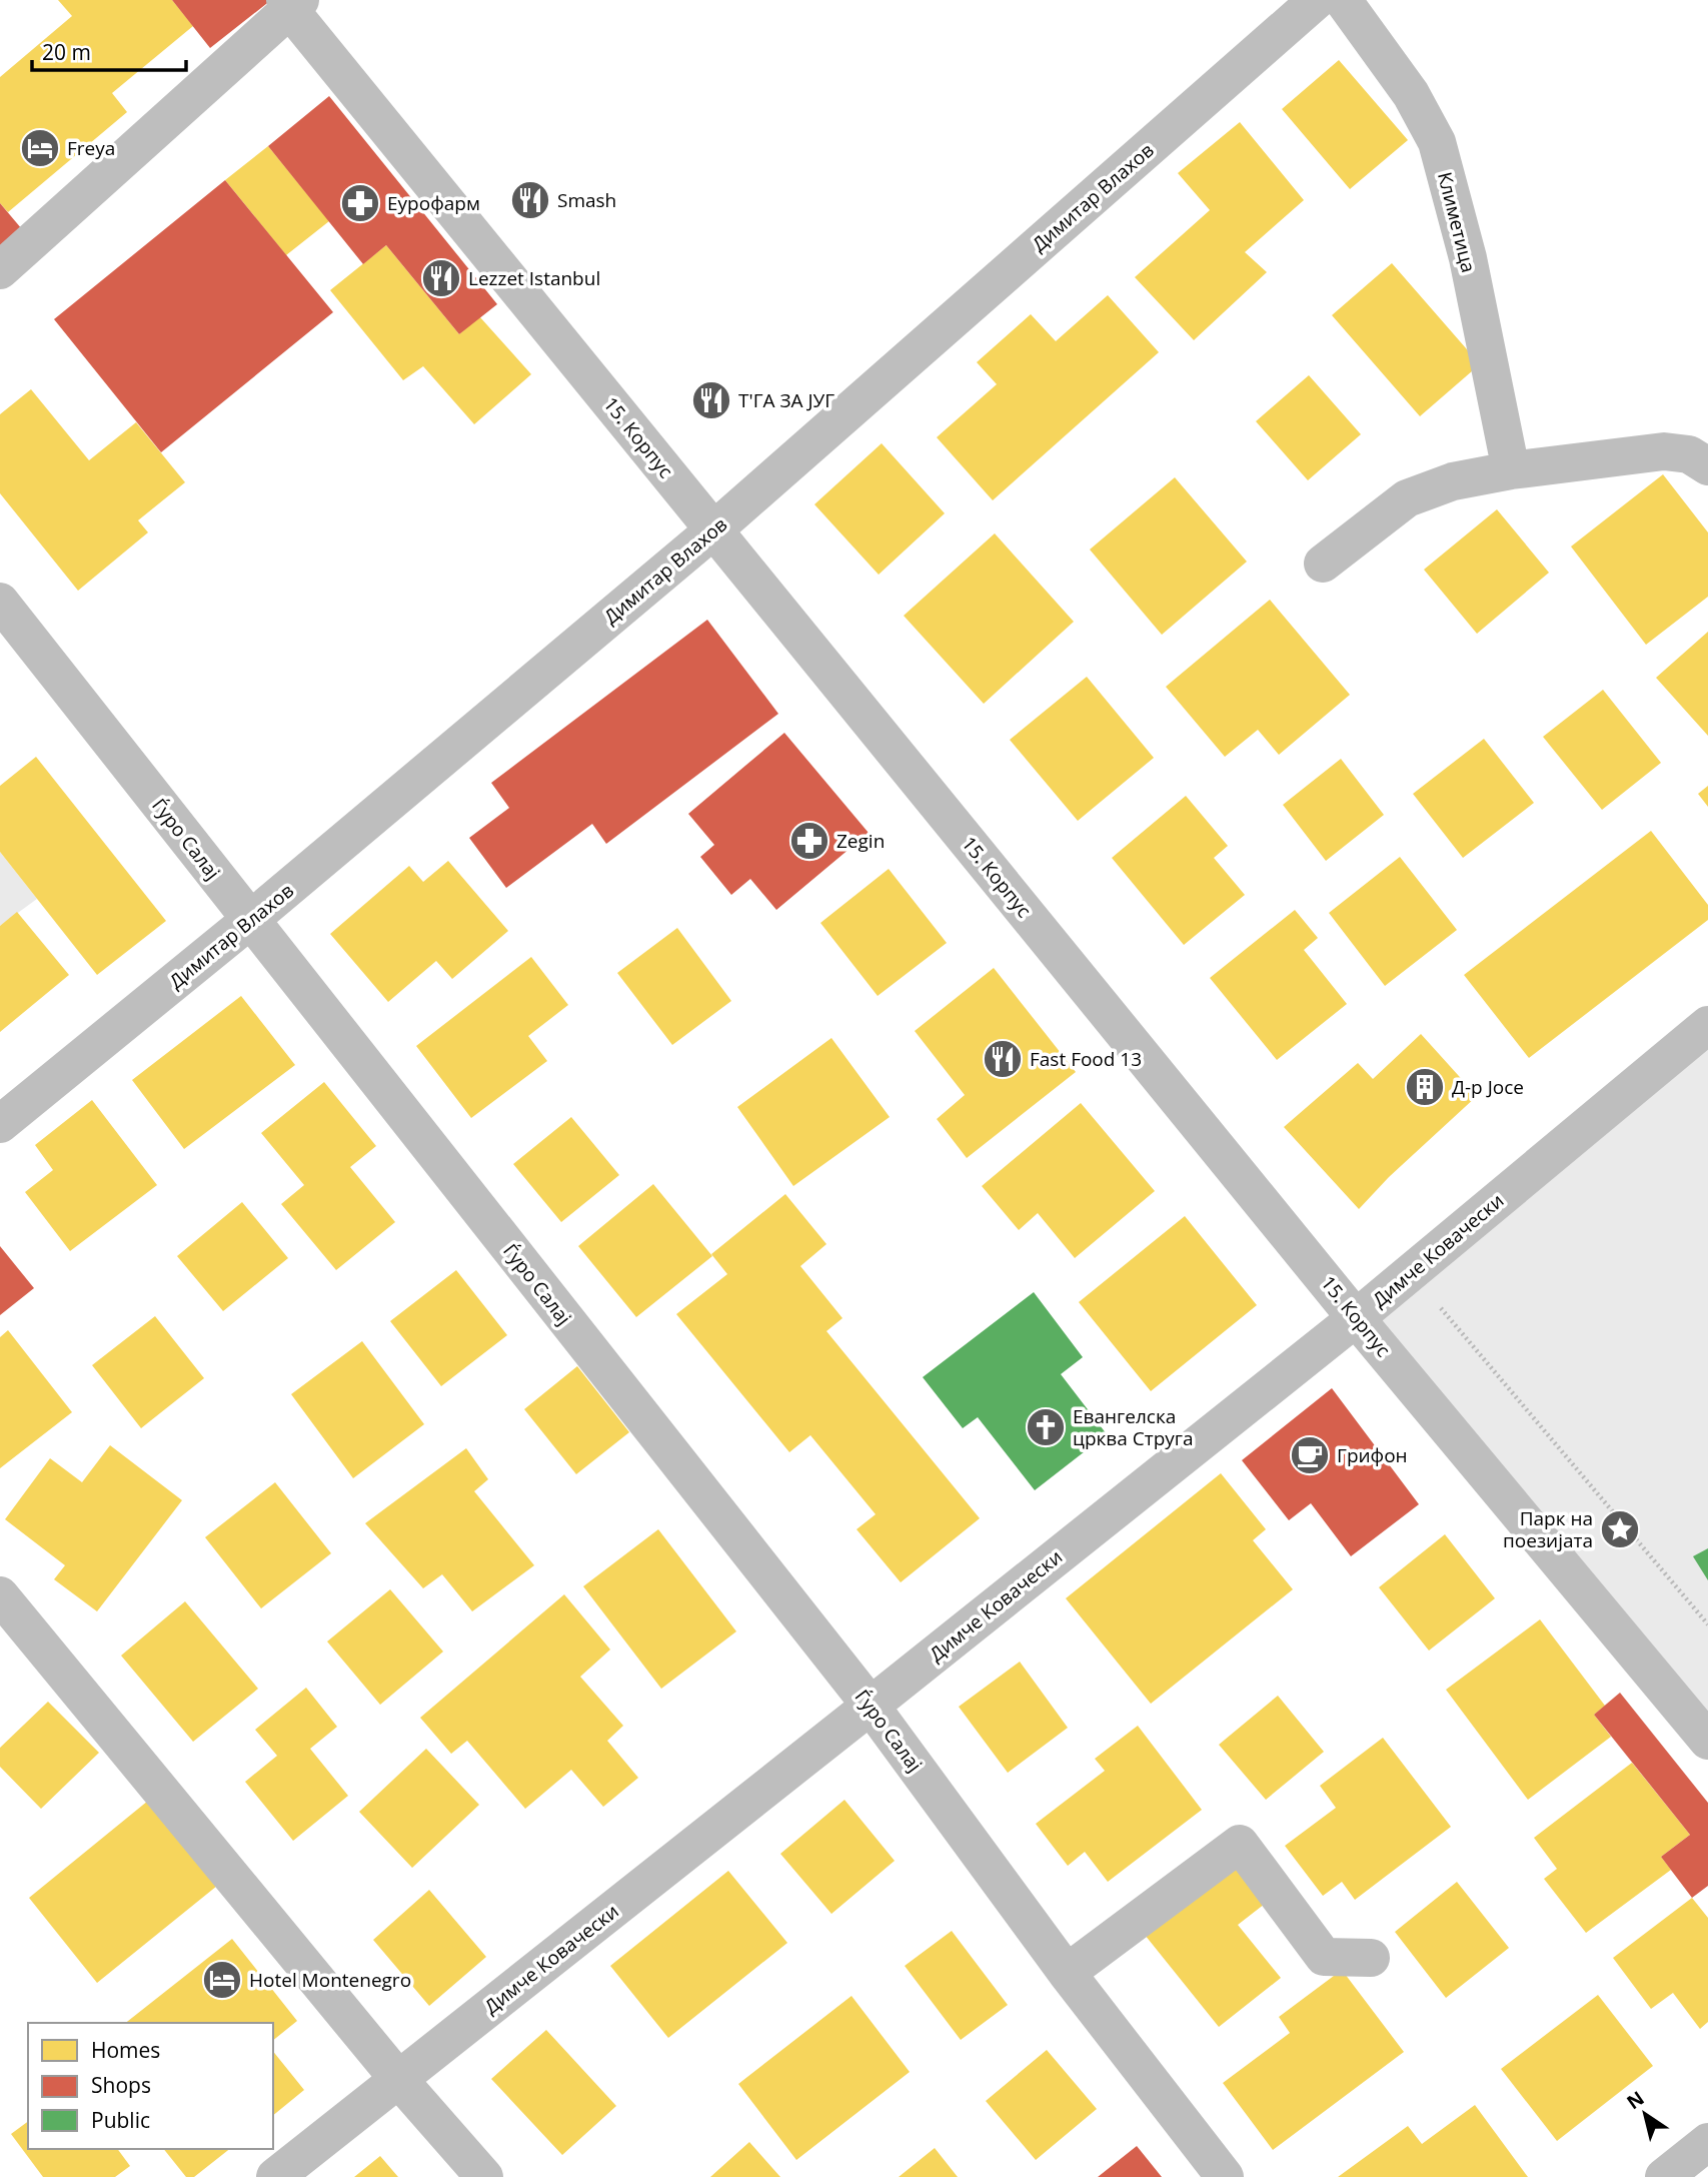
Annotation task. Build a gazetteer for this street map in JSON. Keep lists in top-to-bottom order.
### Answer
{
  "streets": {
    "street": [
      "Димитар Влахов",
      "Климетица",
      "15. Корпус",
      "Ѓуро Салај",
      "Димче Ковачески"
    ]
  },
  "crossings": [
    ["Димитар Влахов", "15. Корпус"],
    ["Димитар Влахов", "Ѓуро Салај"],
    ["15. Корпус", "Димче Ковачески"],
    ["Ѓуро Салај", "Димче Ковачески"]
  ],
  "places": {
    "hotel": ["Freya", "Hotel Montenegro"],
    "restaurant": [
      "Smash",
      "Lezzet Istanbul",
      "Т'ГА ЗА ЈУГ",
      "Fast Food 13"
    ],
    "pharmacy": ["Еурофарм", "Zegin"],
    "building": ["Д-р Јосе"],
    "church": ["Евангелска црква Струга"],
    "cafe": ["Грифон"],
    "place": ["Парк на поезијата"]
  },
  "legend": ["Homes", "Shops", "Public"],
  "scale_bar": "20 m",
  "north": "top left"
}
